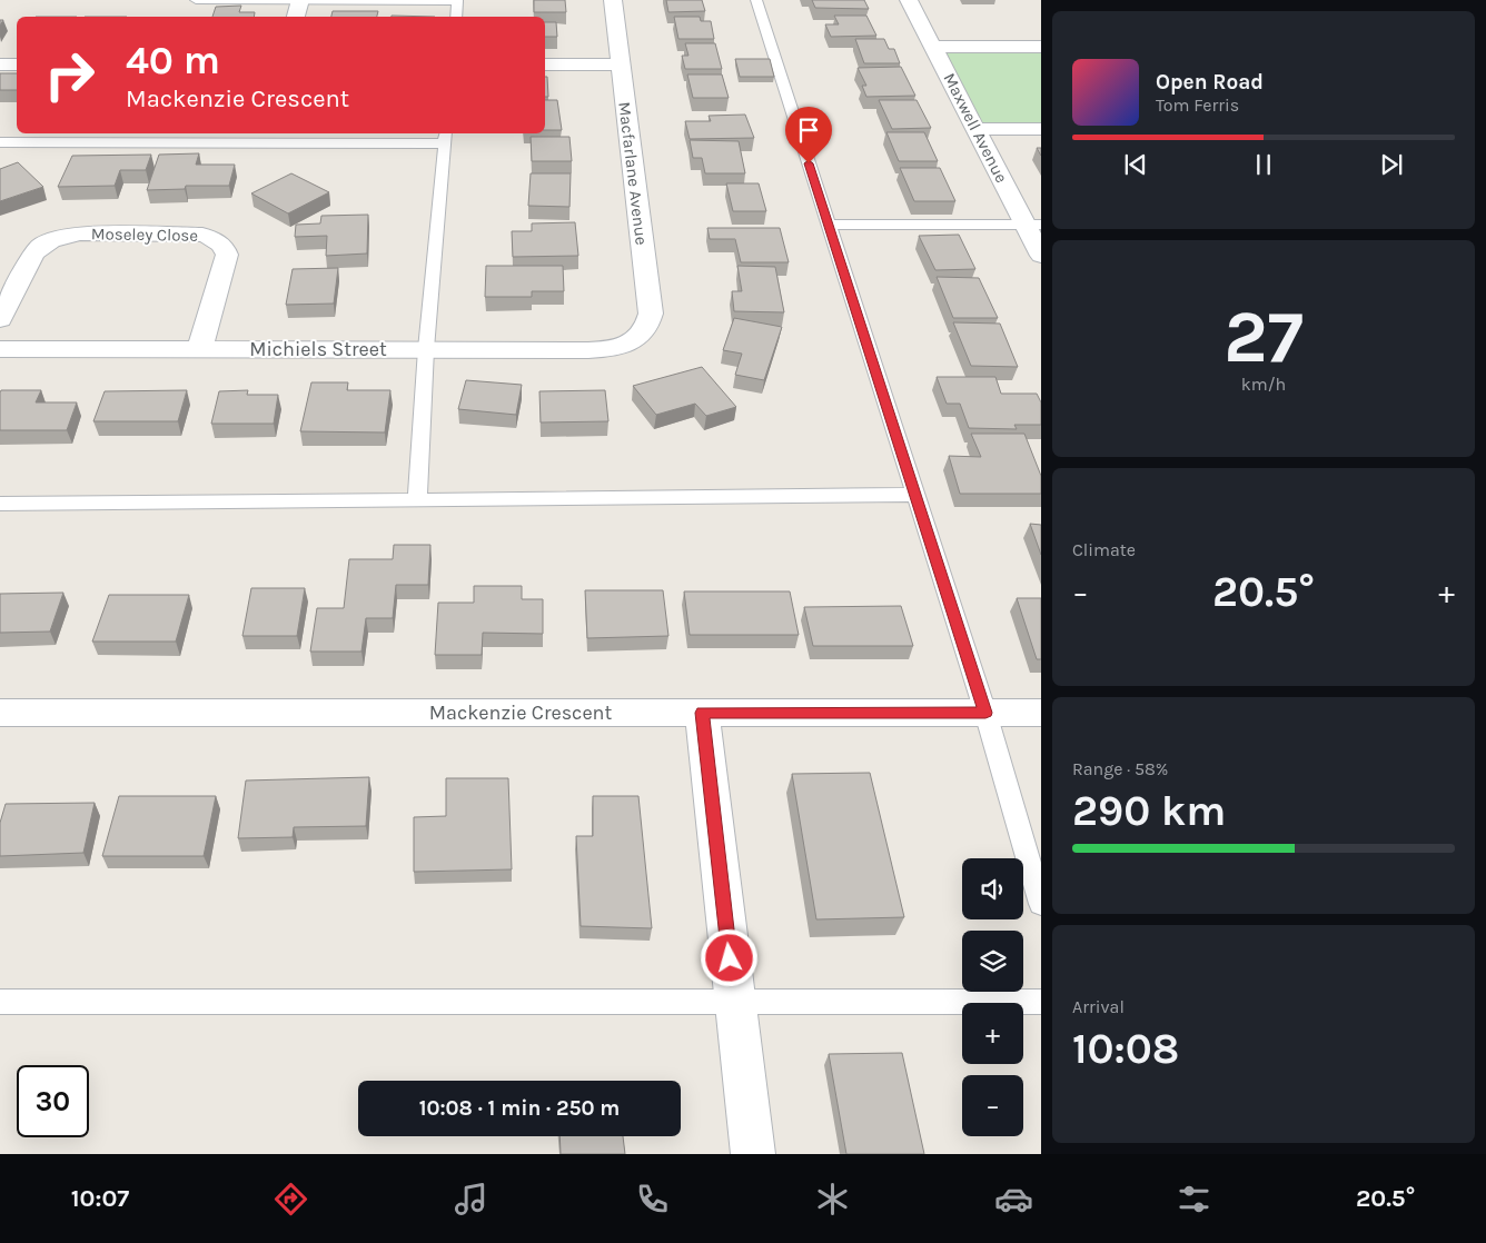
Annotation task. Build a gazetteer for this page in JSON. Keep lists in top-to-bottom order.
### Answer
{
  "streets": {
    "street": [
      "Maxwell Avenue",
      "Macfarlane Avenue",
      "Moseley Close",
      "Michiels Street",
      "Mackenzie Crescent"
    ]
  },
  "crossings": [
    ["Macfarlane Avenue", "Michiels Street"],
    ["Moseley Close", "Michiels Street"]
  ],
  "page": {
    "turn": ["40 m", "Mackenzie Crescent"],
    "song": ["Open Road", "Tom Ferris"],
    "tile": [
      ["27", "km/h"],
      "Climate",
      ["Range · 58%", "290 km"],
      ["Arrival", "10:08"]
    ],
    "heat": ["−", "20.5°", "+"],
    "map_buttons": ["+", "−"],
    "limit": "30",
    "trip": "10:08 · 1 min · 250 m",
    "tabs": ["10:07", "20.5°"]
  }
}
